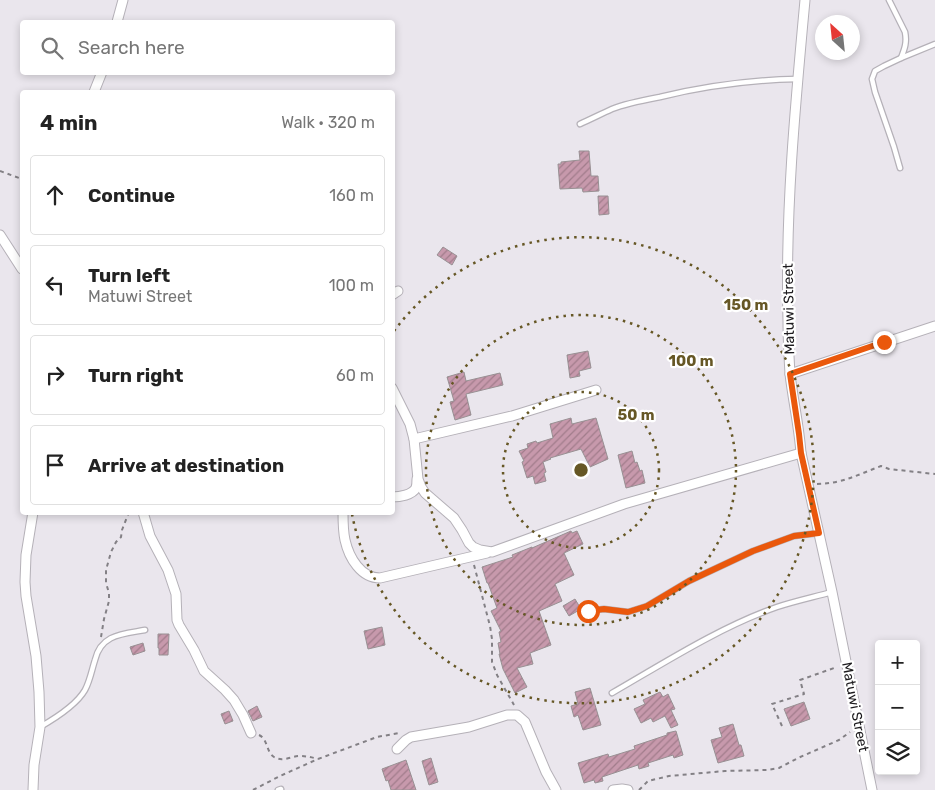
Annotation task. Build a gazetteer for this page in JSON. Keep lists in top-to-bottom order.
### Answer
{
  "streets": {
    "street": ["Matuwi Street"]
  },
  "north": "top left",
  "page": {
    "search": "Search here",
    "heading": ["4 min", "Walk · 320 m"],
    "list": [
      ["Continue", "160 m"],
      ["Turn left", "Matuwi Street", "100 m"],
      ["Turn right", "60 m"],
      "Arrive at destination"
    ],
    "map_buttons": ["+", "−"]
  },
  "rings": ["150 m", "100 m", "50 m"]
}
